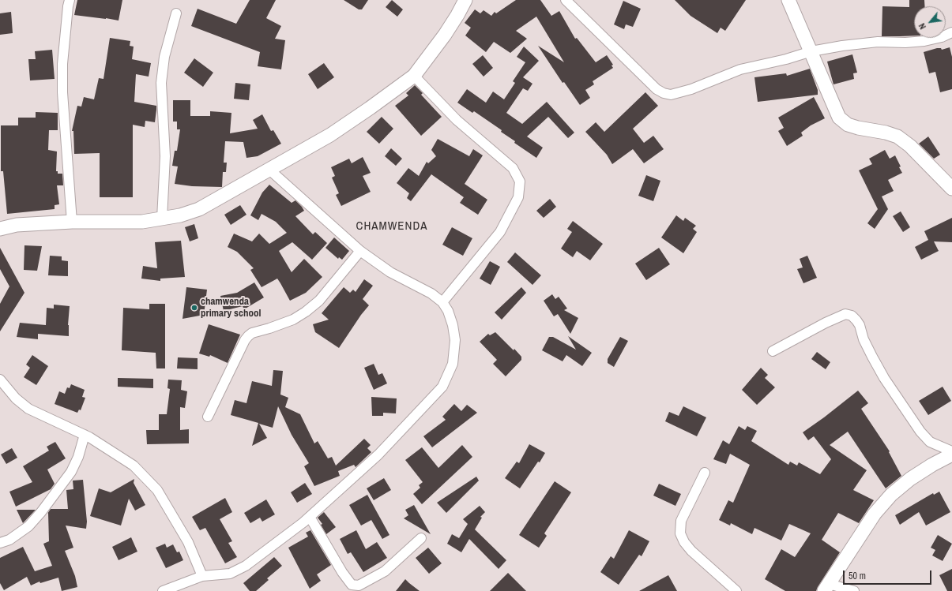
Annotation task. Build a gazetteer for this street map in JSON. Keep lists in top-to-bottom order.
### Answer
{
  "districts": ["CHAMWENDA"],
  "places": ["chamwenda primary school"],
  "scale_bar": "50 m",
  "north": "bottom left"
}
